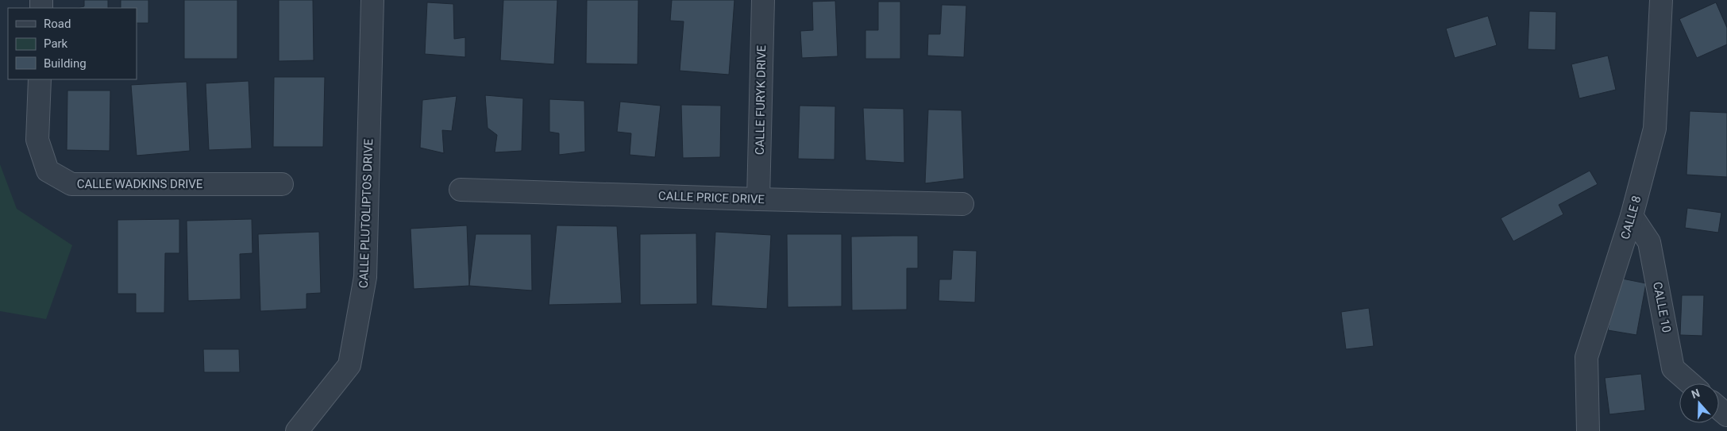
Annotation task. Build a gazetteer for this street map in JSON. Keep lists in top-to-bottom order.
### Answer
{
  "streets": {
    "street": [
      "CALLE FURYK DRIVE",
      "CALLE WADKINS DRIVE",
      "CALLE PRICE DRIVE",
      "CALLE PLUTOLIPTOS DRIVE",
      "CALLE 8",
      "CALLE 10"
    ]
  },
  "crossings": [
    ["CALLE FURYK DRIVE", "CALLE PRICE DRIVE"],
    ["CALLE 8", "CALLE 10"]
  ],
  "legend": ["Road", "Park", "Building"],
  "north": "top"
}
